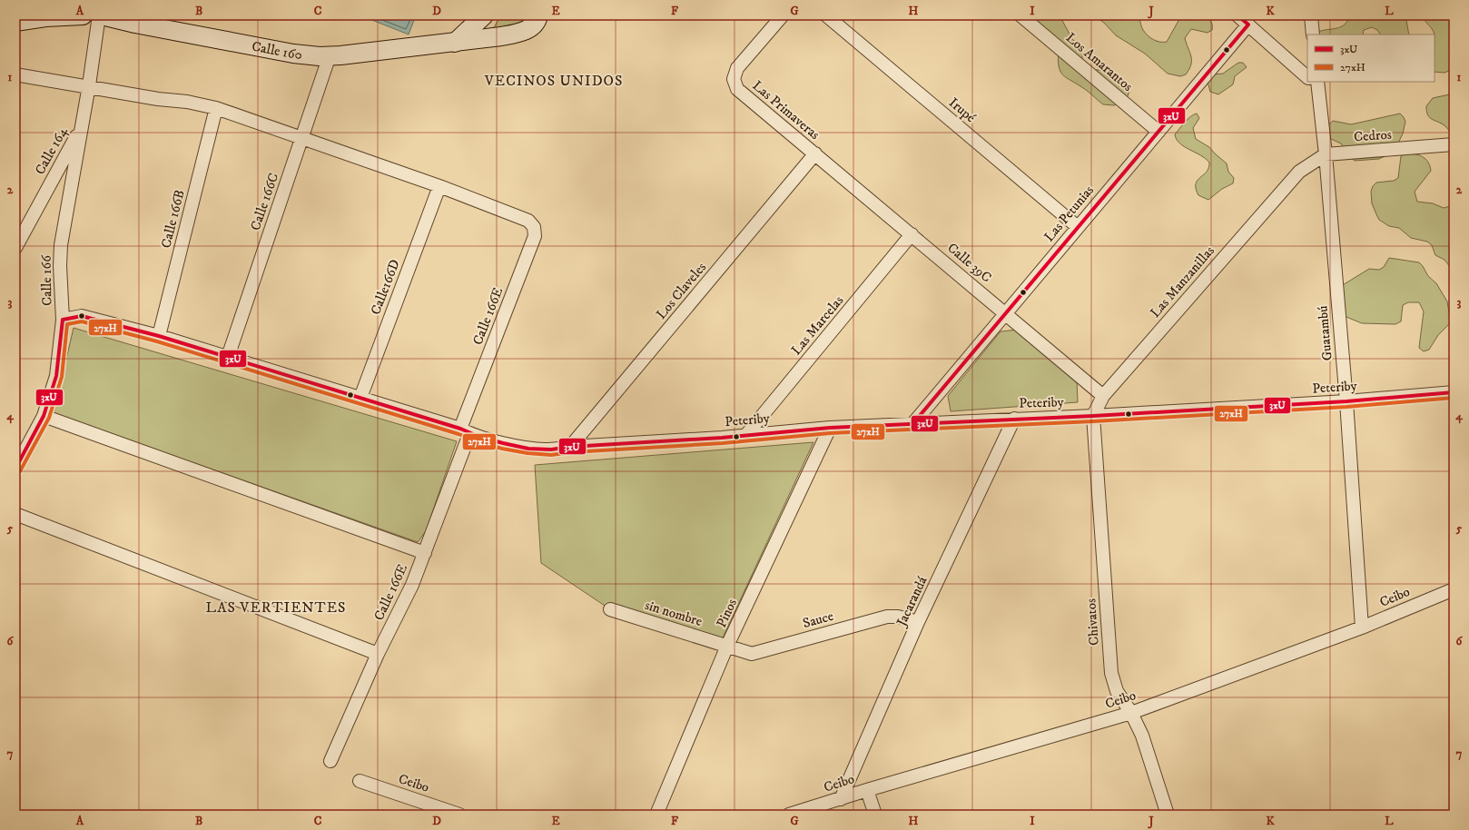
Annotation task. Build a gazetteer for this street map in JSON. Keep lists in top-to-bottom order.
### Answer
{
  "streets": {
    "main road": ["Calle 160"],
    "street": [
      "Los Amarantos",
      "Las Primaveras",
      "Irupé",
      "Cedros",
      "Calle 164",
      "Calle 166C",
      "Las Petunias",
      "Calle 166B",
      "Calle 39C",
      "Calle 166",
      "Las Manzanillas",
      "Calle166D",
      "Los Claveles",
      "Calle 166E",
      "Las Marcelas",
      "Guatambú",
      "Peteriby",
      "Ceibo",
      "Jacarandá",
      "sin nombre",
      "Pinos",
      "Sauce",
      "Chivatos"
    ]
  },
  "crossings": [
    ["Calle 160", "Calle 166C"],
    ["Calle 160", "Calle 166"],
    ["Los Amarantos", "Las Petunias"],
    ["Las Primaveras", "Calle 39C"],
    ["Las Primaveras", "Los Claveles"],
    ["Irupé", "Las Petunias"],
    ["Cedros", "Las Manzanillas"],
    ["Cedros", "Guatambú"],
    ["Calle 164", "Calle 166"],
    ["Calle 166C", "Peteriby"],
    ["Las Petunias", "Calle 39C"],
    ["Las Petunias", "Peteriby"],
    ["Calle 166B", "Peteriby"],
    ["Calle 39C", "Las Manzanillas"],
    ["Calle 39C", "Los Claveles"],
    ["Calle 39C", "Las Marcelas"],
    ["Calle 166", "Peteriby"],
    ["Las Manzanillas", "Peteriby"],
    ["Las Manzanillas", "Chivatos"],
    ["Calle166D", "Calle 166E"],
    ["Calle166D", "Peteriby"],
    ["Los Claveles", "Peteriby"],
    ["Calle 166E", "Peteriby"],
    ["Las Marcelas", "Peteriby"],
    ["Guatambú", "Peteriby"],
    ["Guatambú", "Ceibo"],
    ["Peteriby", "Jacarandá"],
    ["Peteriby", "Pinos"],
    ["Peteriby", "Chivatos"],
    ["Ceibo", "Jacarandá"],
    ["Ceibo", "Chivatos"],
    ["Jacarandá", "Sauce"],
    ["sin nombre", "Pinos"],
    ["sin nombre", "Sauce"],
    ["Pinos", "Sauce"]
  ],
  "districts": ["VECINOS UNIDOS", "LAS VERTIENTES"],
  "lines": ["transit line 3xU", "transit line 27xH"],
  "legend": ["3xU", "27xH"],
  "grid": {
    "columns": [
      "A",
      "B",
      "C",
      "D",
      "E",
      "F",
      "G",
      "H",
      "I",
      "J",
      "K",
      "L"
    ],
    "rows": [
      "1",
      "2",
      "3",
      "4",
      "5",
      "6",
      "7"
    ]
  }
}
